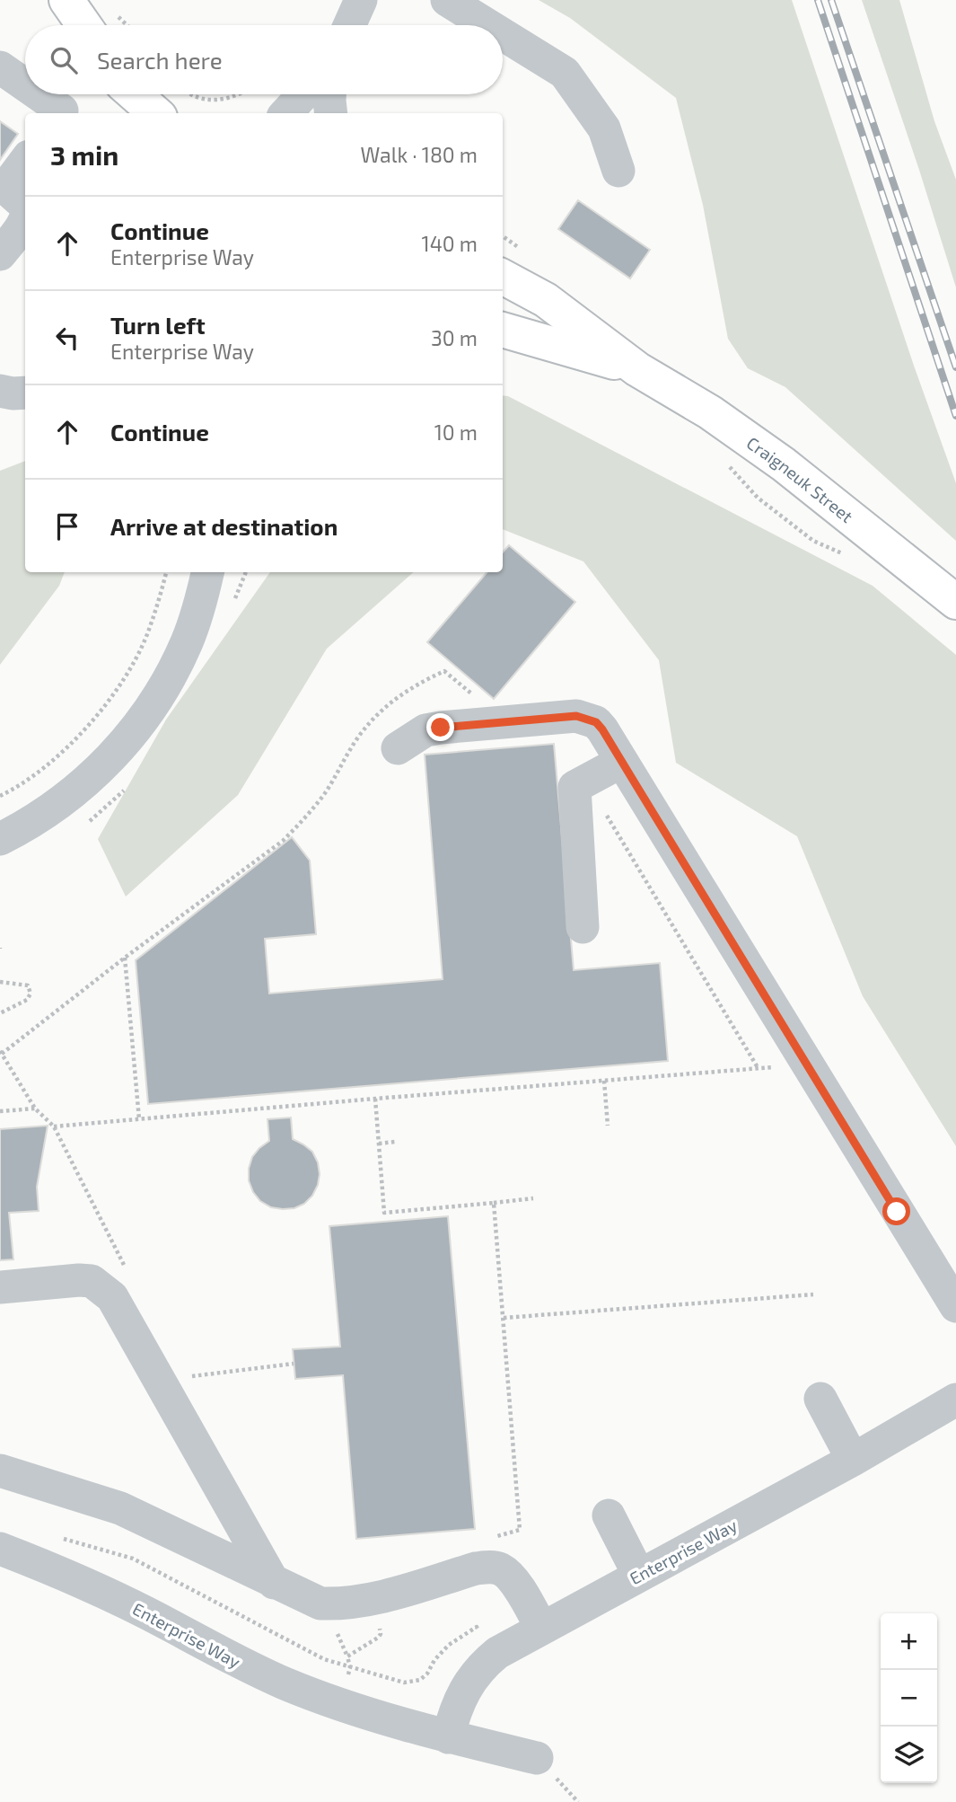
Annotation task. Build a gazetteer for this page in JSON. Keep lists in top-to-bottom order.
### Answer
{
  "streets": {
    "main road": ["Craigneuk Street"],
    "street": ["Enterprise Way"]
  },
  "page": {
    "search": "Search here",
    "heading": ["3 min", "Walk · 180 m"],
    "list": [
      ["Continue", "Enterprise Way", "140 m"],
      ["Turn left", "Enterprise Way", "30 m"],
      ["Continue", "10 m"],
      "Arrive at destination"
    ],
    "map_buttons": ["+", "−"]
  }
}
